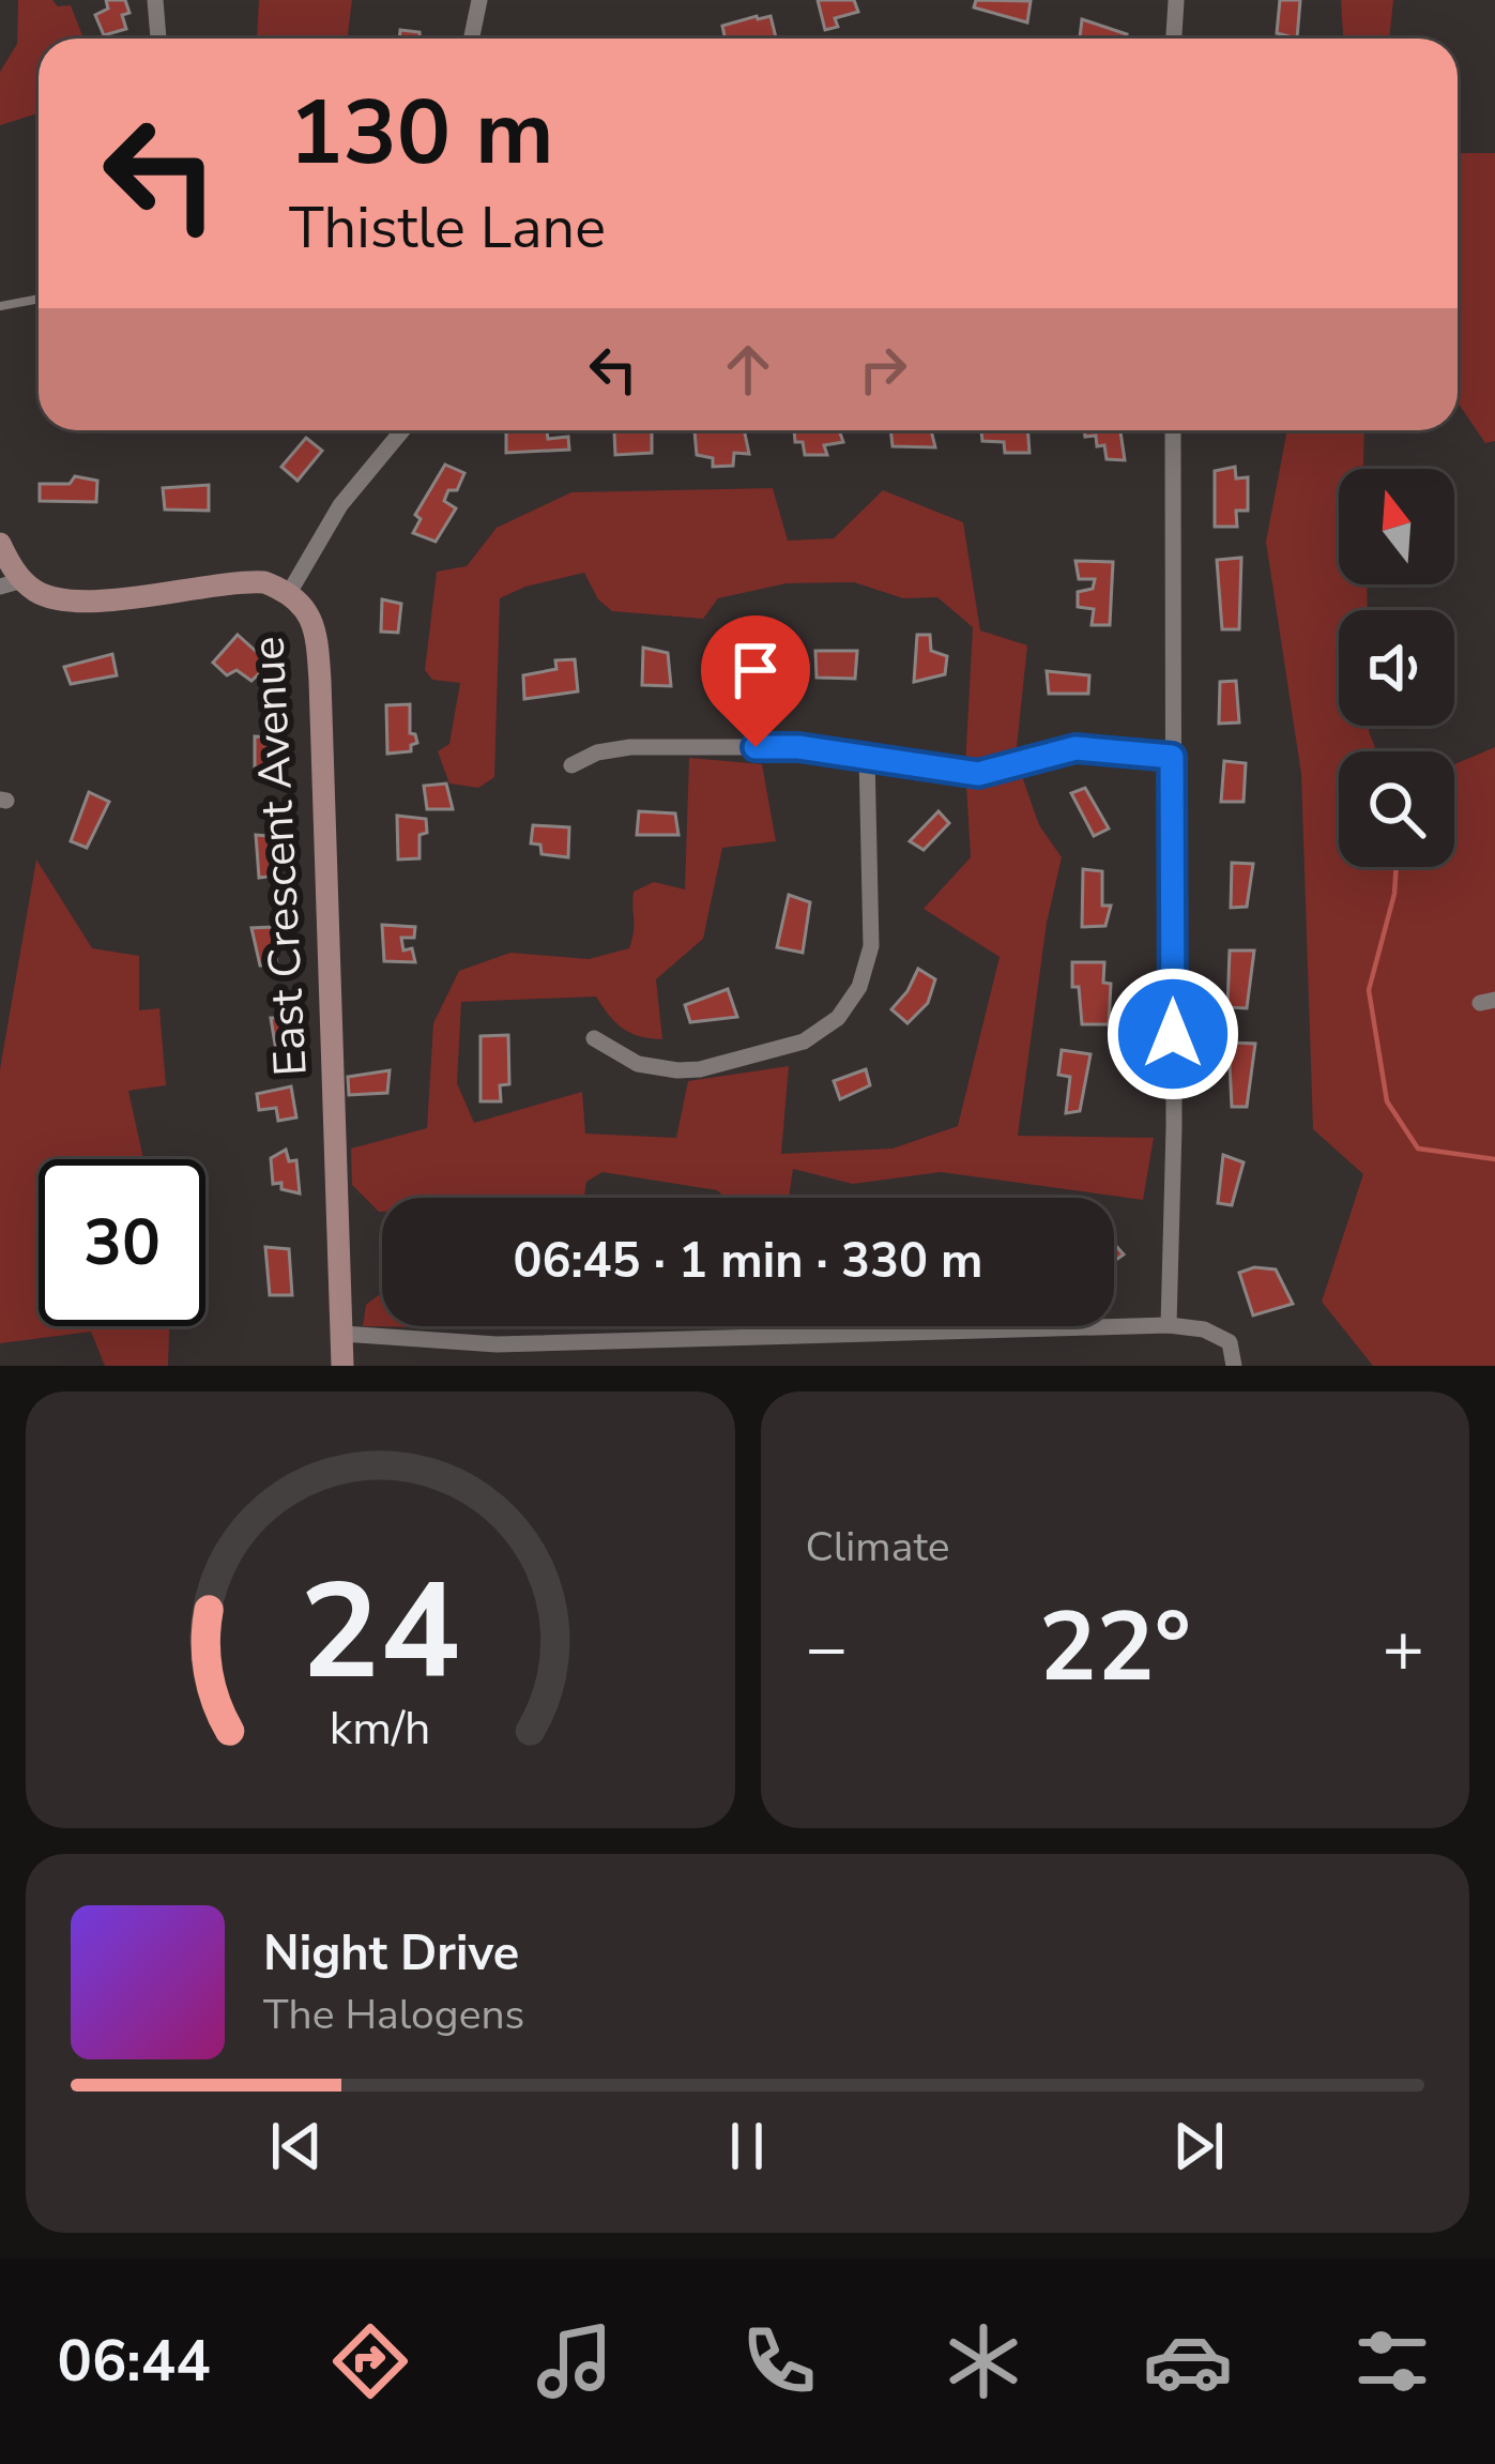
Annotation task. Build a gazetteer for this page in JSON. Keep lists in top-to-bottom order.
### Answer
{
  "streets": {
    "street": ["East Crescent Avenue"]
  },
  "north": "top",
  "page": {
    "turn": ["130 m", "Thistle Lane"],
    "limit": "30",
    "trip": "06:45 · 1 min · 330 m",
    "tile": "Climate",
    "heat": ["−", "22°", "+"],
    "song": ["Night Drive", "The Halogens"],
    "tabs": "06:44",
    "gauge": ["24", "km/h"]
  }
}
